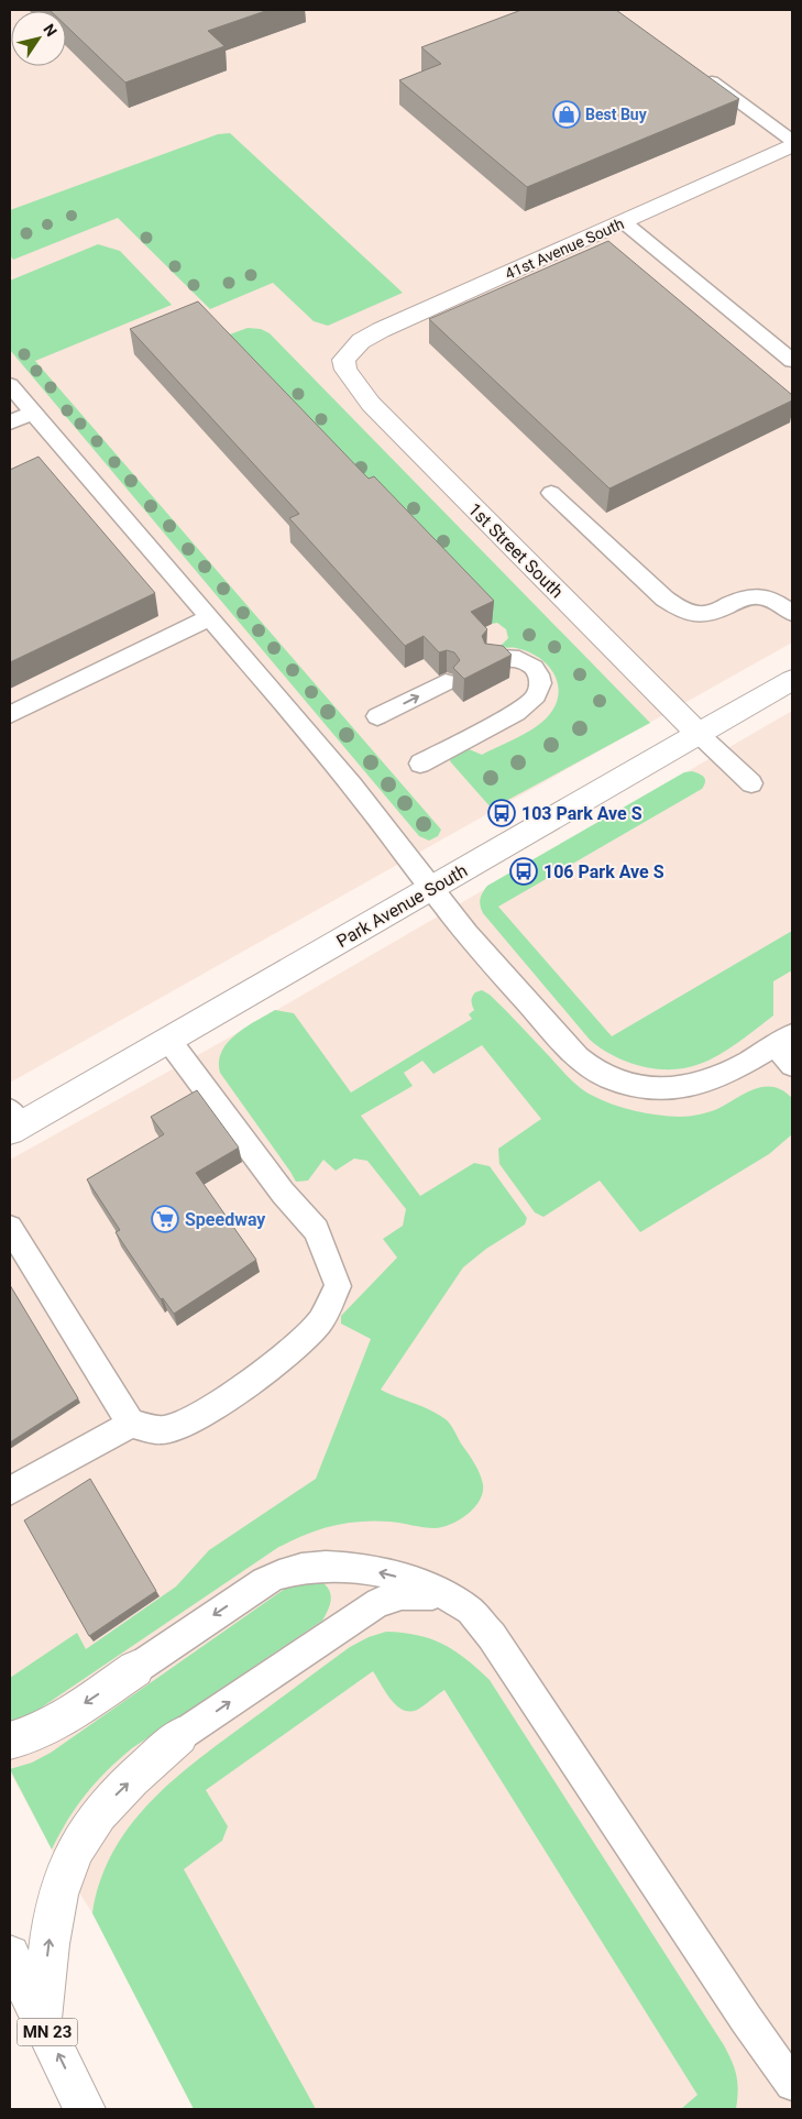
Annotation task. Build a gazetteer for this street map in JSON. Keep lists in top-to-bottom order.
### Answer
{
  "streets": {
    "main road": [
      "41st Avenue South",
      "1st Street South",
      "Park Avenue South",
      "MN 23"
    ]
  },
  "crossings": [
    ["41st Avenue South", "1st Street South"],
    ["1st Street South", "Park Avenue South"]
  ],
  "places": {
    "shop": ["Best Buy"],
    "bus stop": ["103 Park Ave S", "106 Park Ave S"],
    "supermarket": ["Speedway"]
  },
  "north": "top right"
}
